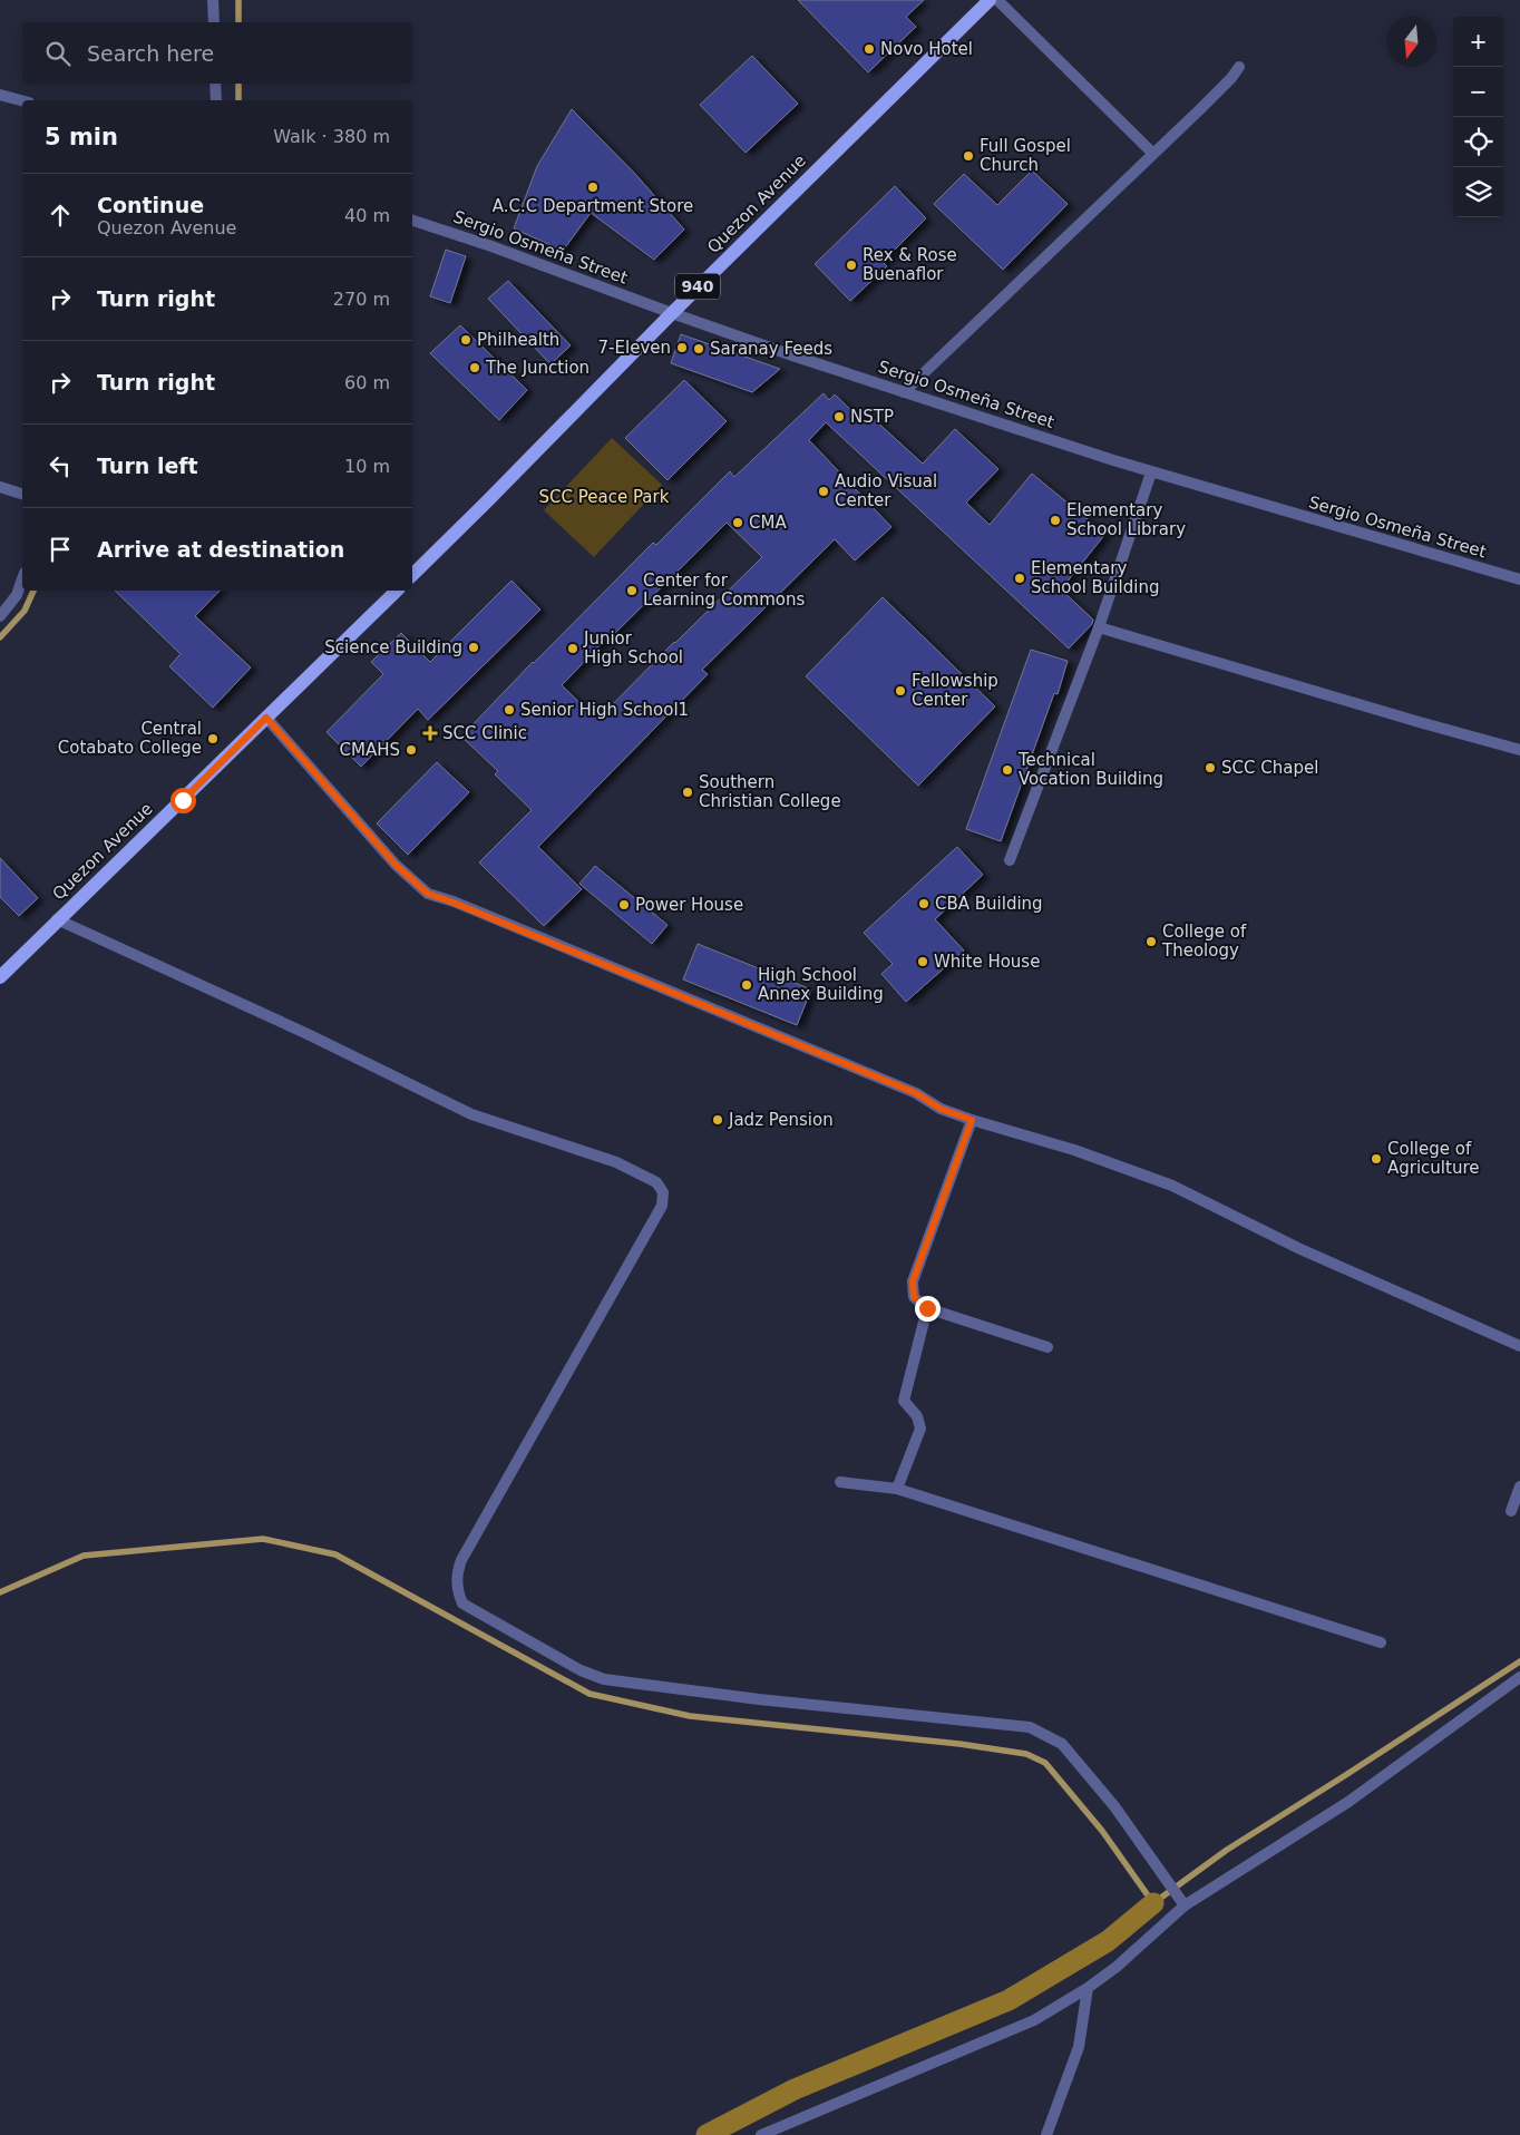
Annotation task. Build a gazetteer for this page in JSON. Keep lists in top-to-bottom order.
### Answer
{
  "streets": {
    "main road": ["Quezon Avenue", "940"],
    "street": ["Sergio Osmeña Street"]
  },
  "crossings": [
    ["Quezon Avenue", "Sergio Osmeña Street"]
  ],
  "parks": ["SCC Peace Park"],
  "places": {
    "other": [
      "Novo Hotel",
      "Full Gospel Church",
      "A.C.C Department Store",
      "Rex & Rose Buenaflor",
      "Philhealth",
      "7-Eleven",
      "Saranay Feeds",
      "The Junction",
      "NSTP",
      "Audio Visual Center",
      "Elementary School Library",
      "CMA",
      "Elementary School Building",
      "Center for Learning Commons",
      "Science Building",
      "Junior High School",
      "Fellowship Center",
      "Senior High School1",
      "Central Cotabato College",
      "CMAHS",
      "SCC Chapel",
      "Technical Vocation Building",
      "Southern Christian College",
      "CBA Building",
      "Power House",
      "College of Theology",
      "White House",
      "High School Annex Building",
      "Jadz Pension",
      "College of Agriculture"
    ],
    "health": ["SCC Clinic"]
  },
  "north": "bottom",
  "page": {
    "map_buttons": ["+", "−"],
    "search": "Search here",
    "heading": ["5 min", "Walk · 380 m"],
    "list": [
      ["Continue", "Quezon Avenue", "40 m"],
      ["Turn right", "270 m"],
      ["Turn right", "60 m"],
      ["Turn left", "10 m"],
      "Arrive at destination"
    ]
  }
}
